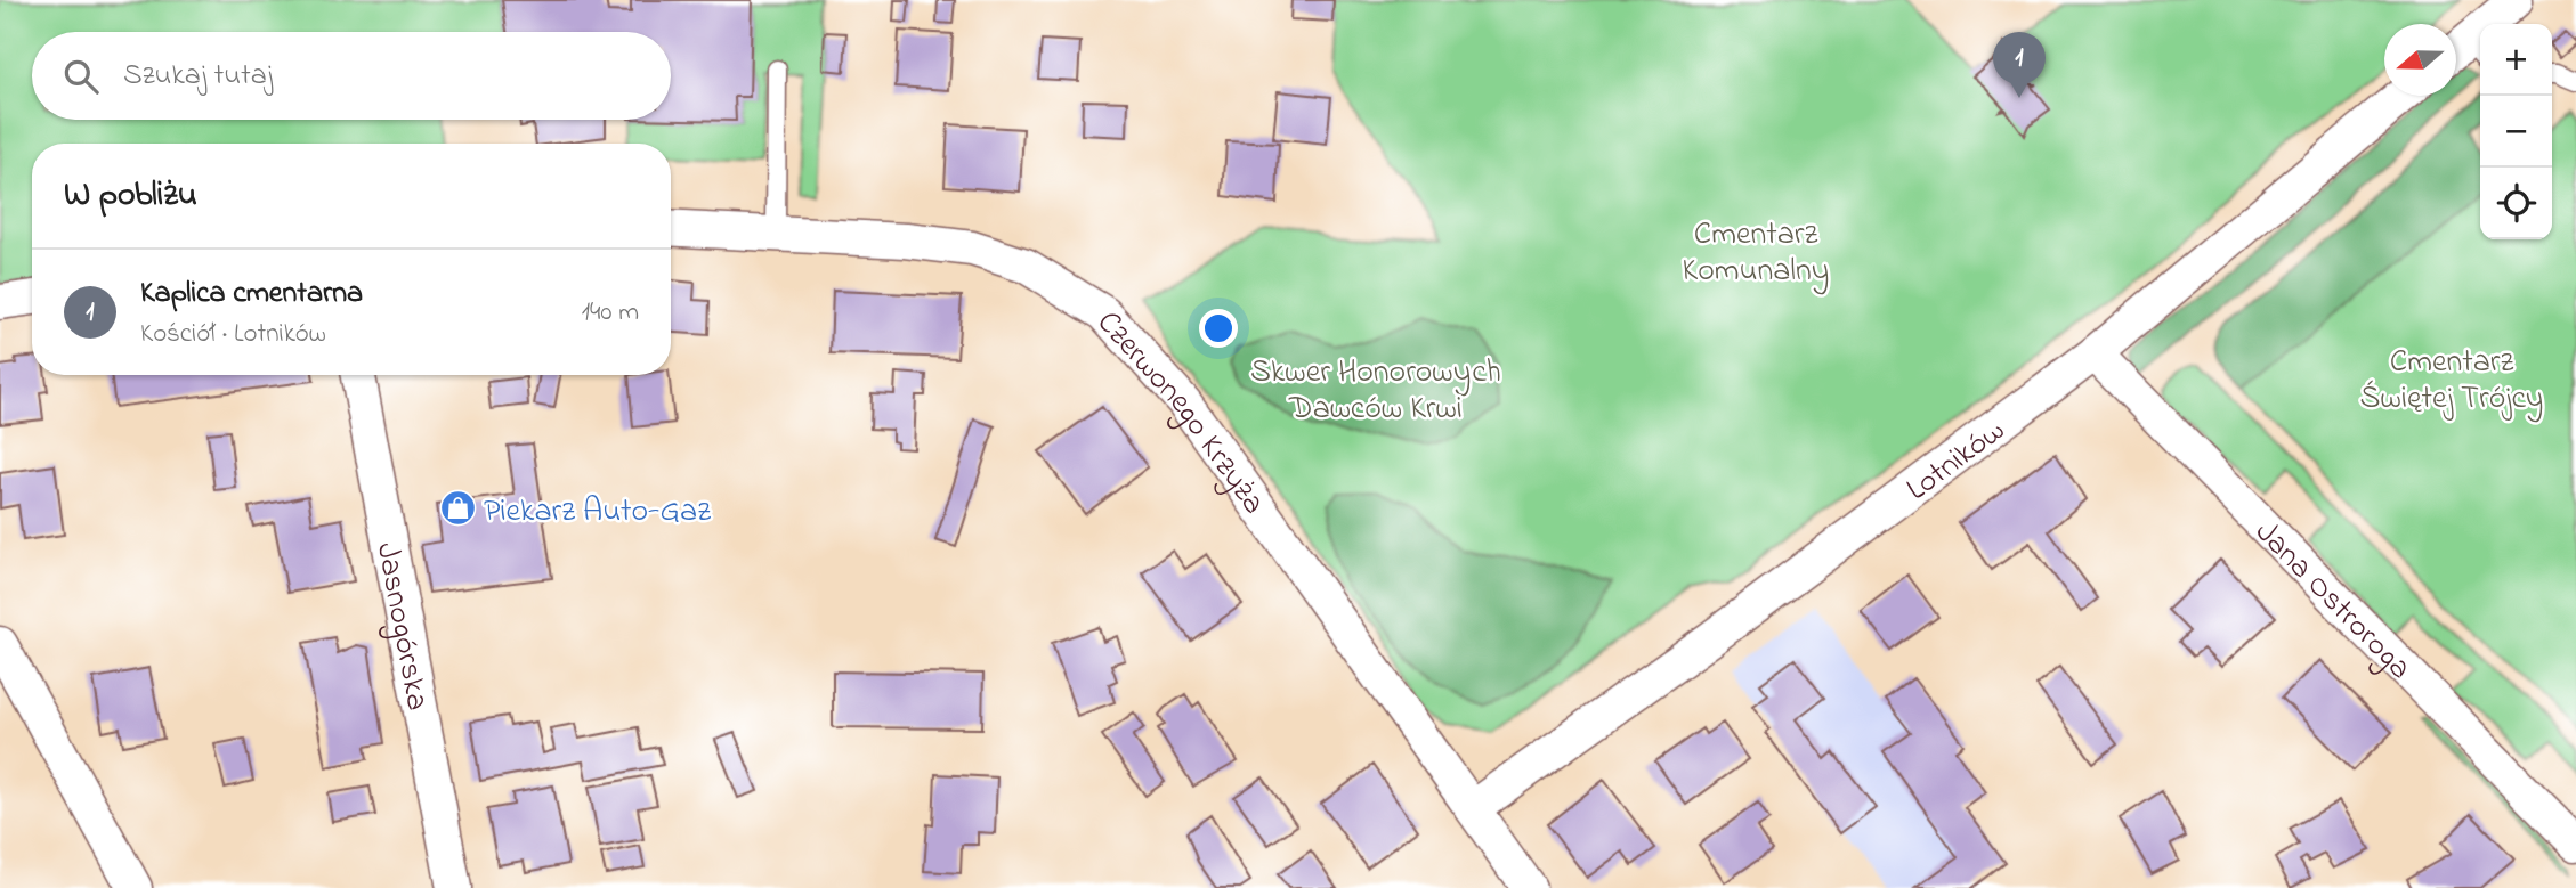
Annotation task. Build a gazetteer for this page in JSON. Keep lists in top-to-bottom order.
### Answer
{
  "streets": {
    "street": [
      "Czerwonego Krzyża",
      "Lotników",
      "Jana Ostroroga",
      "Jasnogórska"
    ]
  },
  "crossings": [
    ["Czerwonego Krzyża", "Lotników"],
    ["Lotników", "Jana Ostroroga"]
  ],
  "parks": ["Cmentarz Komunalny", "Cmentarz Świętej Trójcy", "Skwer Honorowych Dawców Krwi"],
  "places": {
    "shop": ["Piekarz Auto-Gaz"]
  },
  "north": "left",
  "page": {
    "map_buttons": ["+", "−"],
    "pins": "1",
    "search": "Szukaj tutaj",
    "heading": "W pobliżu",
    "list": [
      {
        "mark": "1",
        "name": "Kaplica cmentarna",
        "note": "Kościół · Lotników",
        "value": "140 m"
      }
    ]
  }
}
